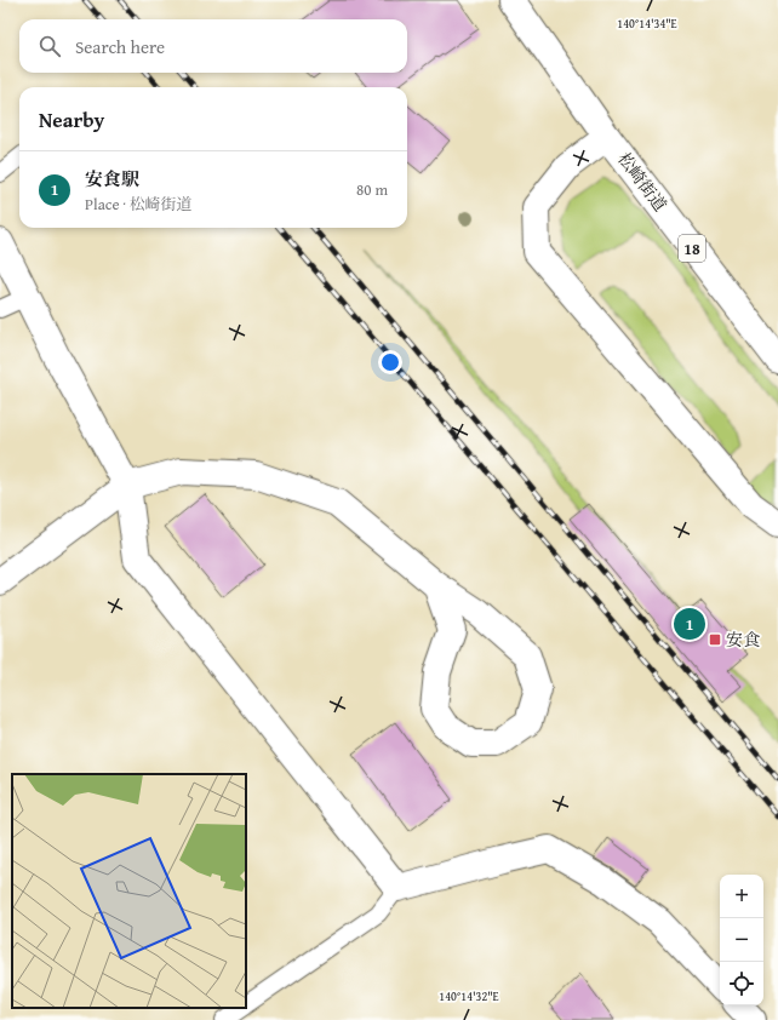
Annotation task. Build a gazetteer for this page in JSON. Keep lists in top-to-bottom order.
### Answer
{
  "streets": {
    "street": ["松崎街道", "18"]
  },
  "places": {
    "transit": ["安食"]
  },
  "page": {
    "search": "Search here",
    "heading": "Nearby",
    "list": [
      {
        "mark": "1",
        "name": "安食駅",
        "note": "Place · 松崎街道",
        "value": "80 m"
      }
    ],
    "pins": "1",
    "map_buttons": ["+", "−"]
  },
  "coordinates": ["140°14'34\"E", "140°14'32\"E"]
}
